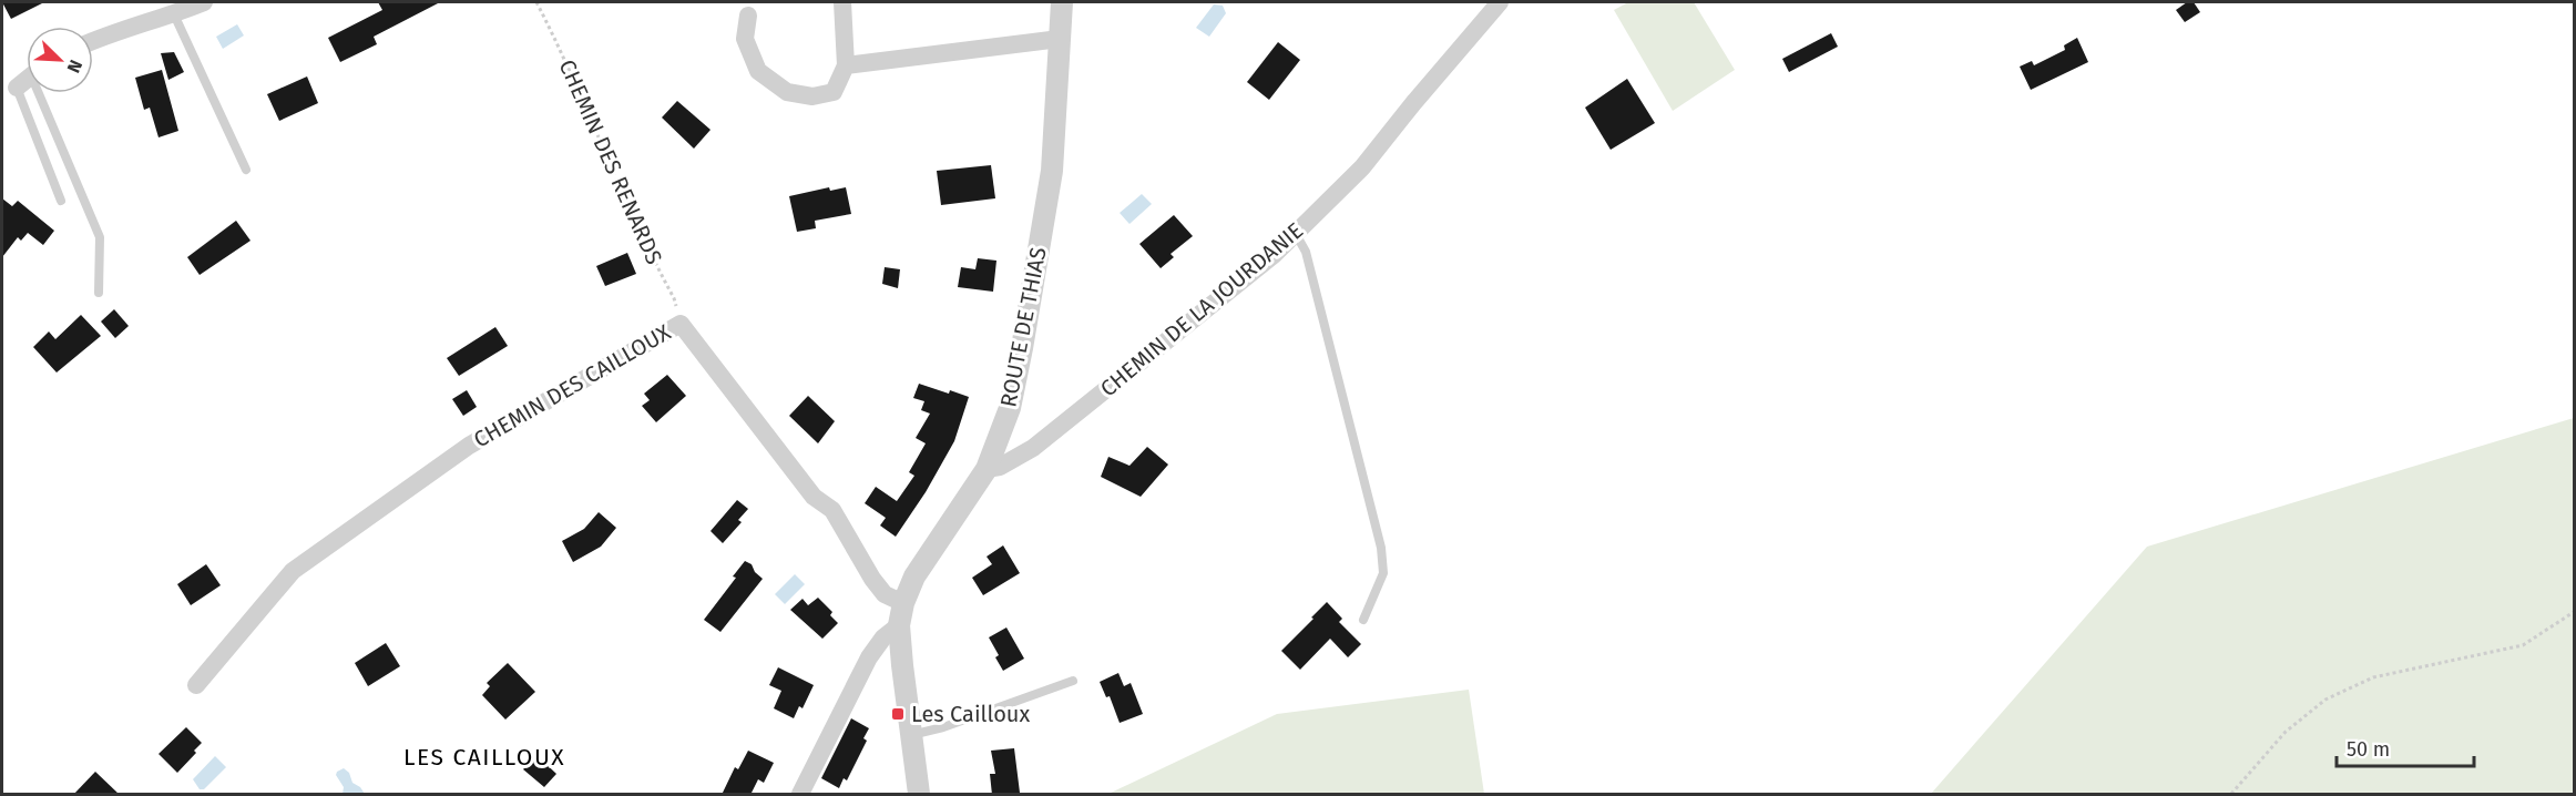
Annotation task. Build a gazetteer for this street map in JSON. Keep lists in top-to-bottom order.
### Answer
{
  "streets": {
    "street": ["CHEMIN DE LA JOURDANIE", "ROUTE DE THIAS", "CHEMIN DES CAILLOUX"],
    "path": ["CHEMIN DES RENARDS"]
  },
  "crossings": [
    ["CHEMIN DES RENARDS", "CHEMIN DES CAILLOUX"],
    ["CHEMIN DE LA JOURDANIE", "ROUTE DE THIAS"],
    ["ROUTE DE THIAS", "CHEMIN DES CAILLOUX"]
  ],
  "districts": ["LES CAILLOUX"],
  "places": {
    "transit": ["Les Cailloux"]
  },
  "scale_bar": "50 m",
  "north": "bottom right"
}
